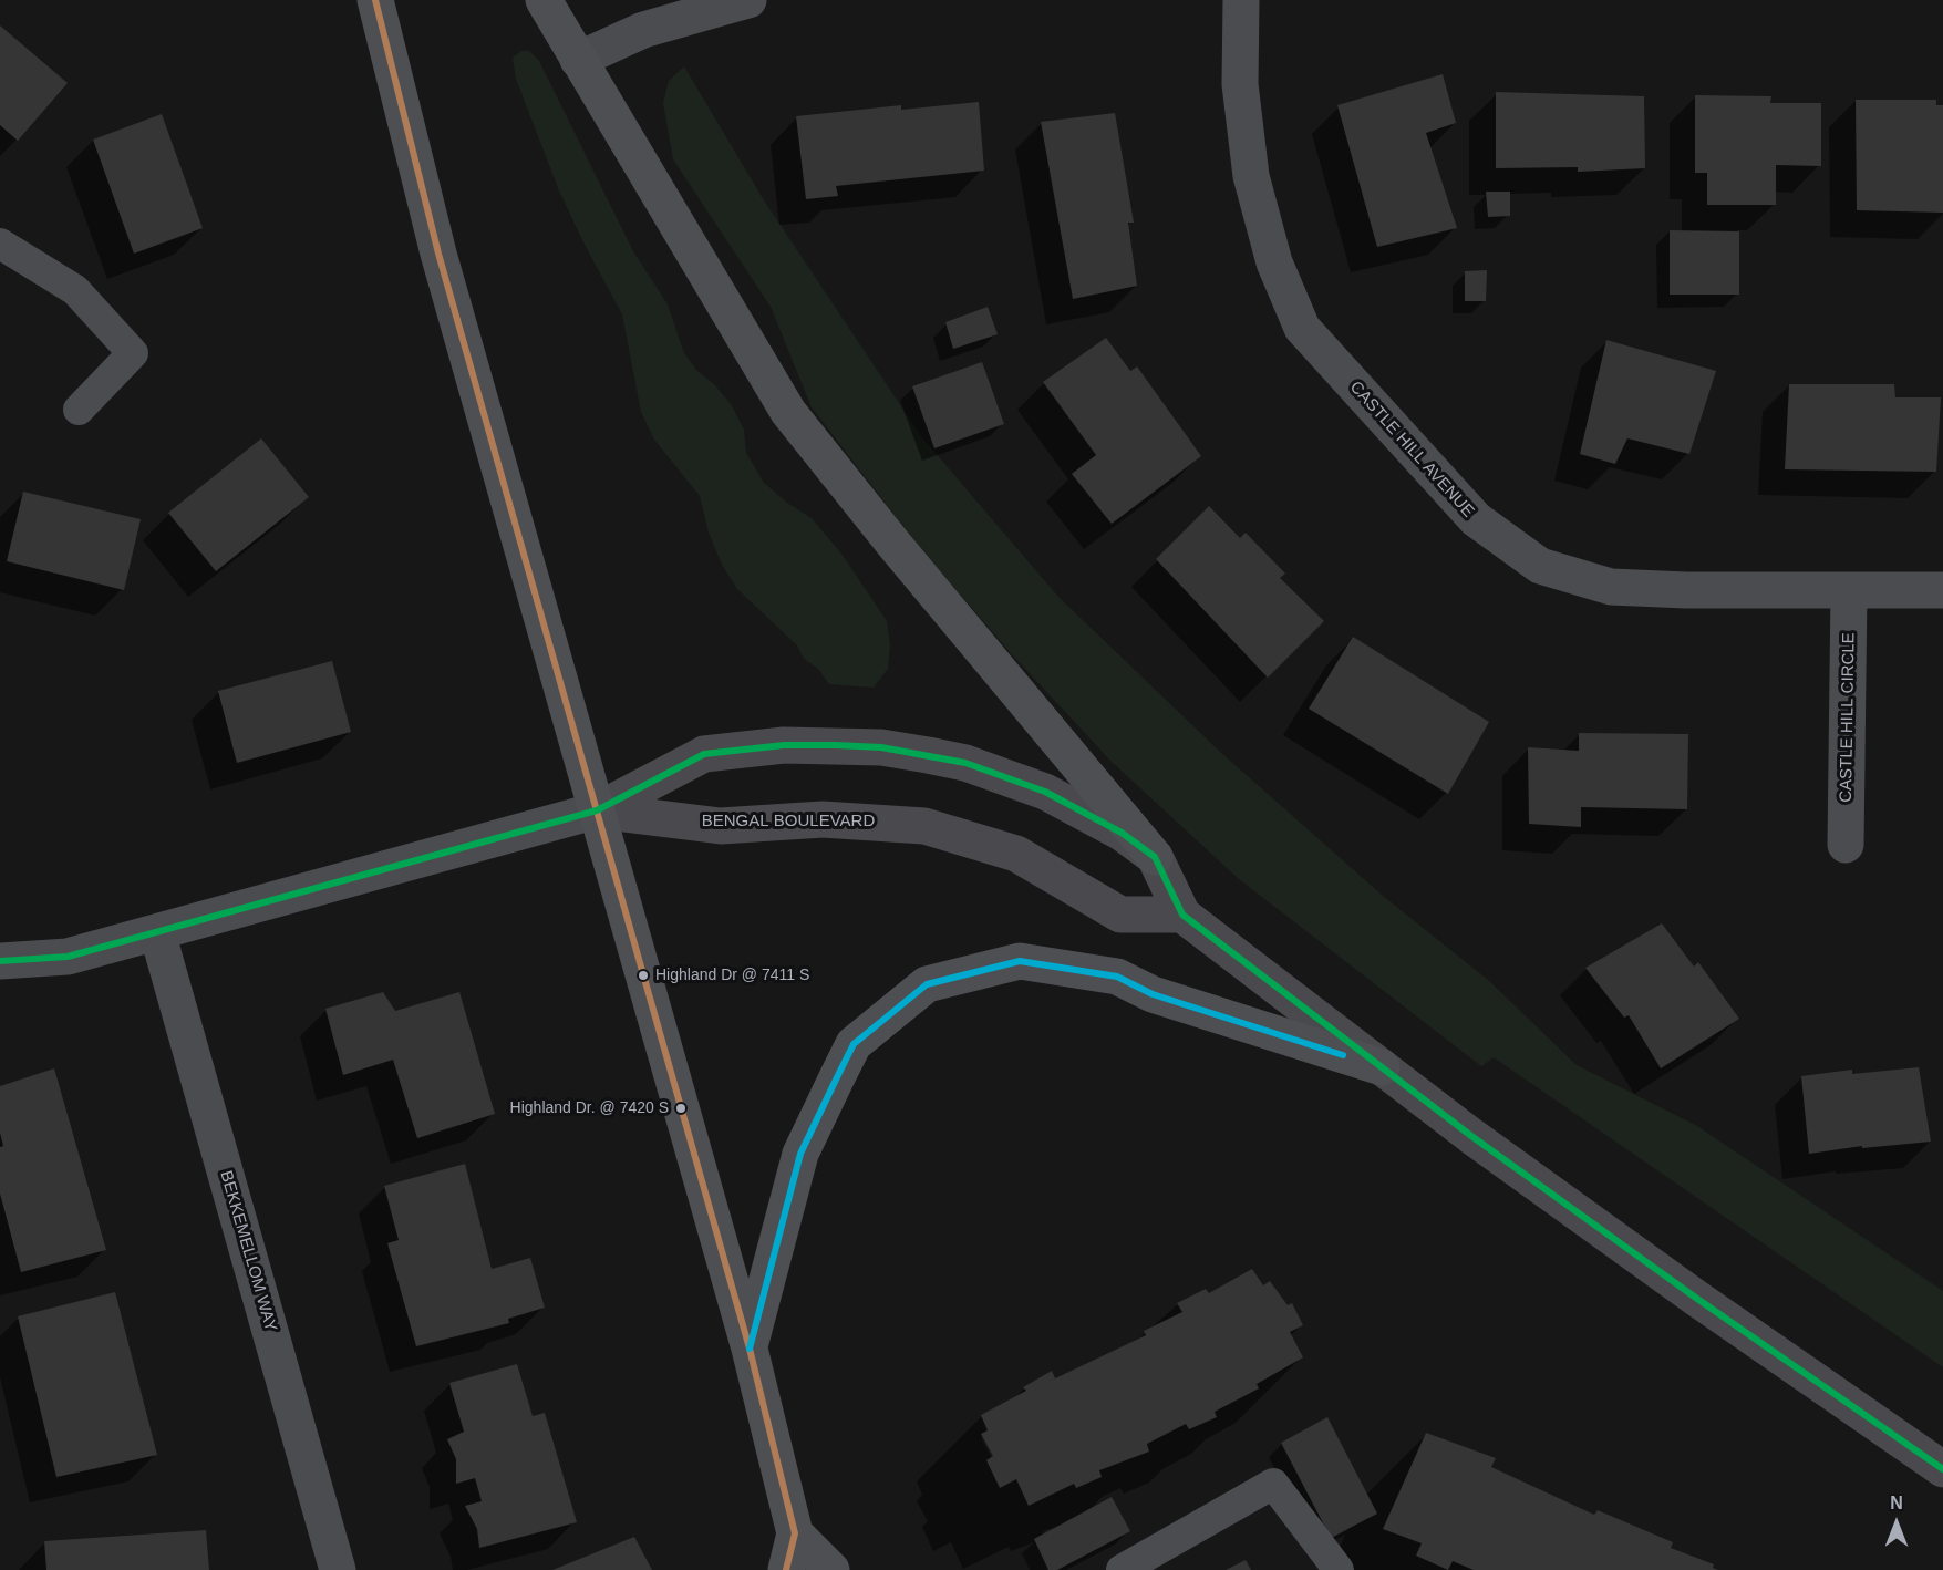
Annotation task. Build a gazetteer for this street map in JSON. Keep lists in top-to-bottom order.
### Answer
{
  "streets": {
    "main road": ["BENGAL BOULEVARD"],
    "street": ["CASTLE HILL AVENUE", "CASTLE HILL CIRCLE", "BEKKEMELLOM WAY"]
  },
  "crossings": [
    ["CASTLE HILL AVENUE", "CASTLE HILL CIRCLE"]
  ],
  "places": ["Highland Dr @ 7411 S", "Highland Dr. @ 7420 S"],
  "north": "top"
}
